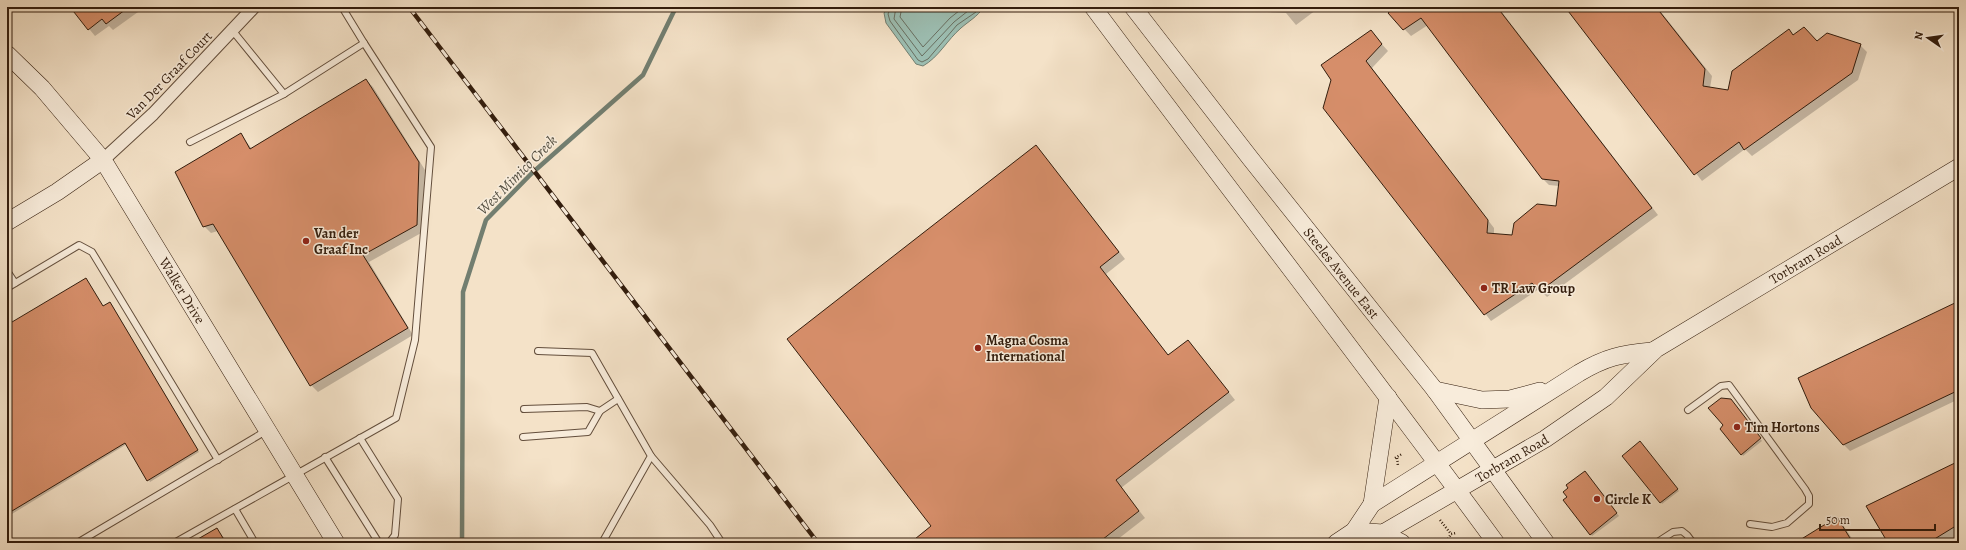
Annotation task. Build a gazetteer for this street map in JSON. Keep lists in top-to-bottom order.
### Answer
{
  "streets": {
    "main road": ["Torbram Road", "Steeles Avenue East", "Walker Drive"],
    "street": ["Van Der Graaf Court"]
  },
  "crossings": [
    ["Van Der Graaf Court", "Walker Drive"],
    ["Torbram Road", "Steeles Avenue East"]
  ],
  "water": ["West Mimico Creek"],
  "places": [
    "Van der Graaf Inc",
    "TR Law Group",
    "Magna Cosma International",
    "Tim Hortons",
    "Circle K"
  ],
  "scale_bar": "50 m",
  "north": "left"
}
